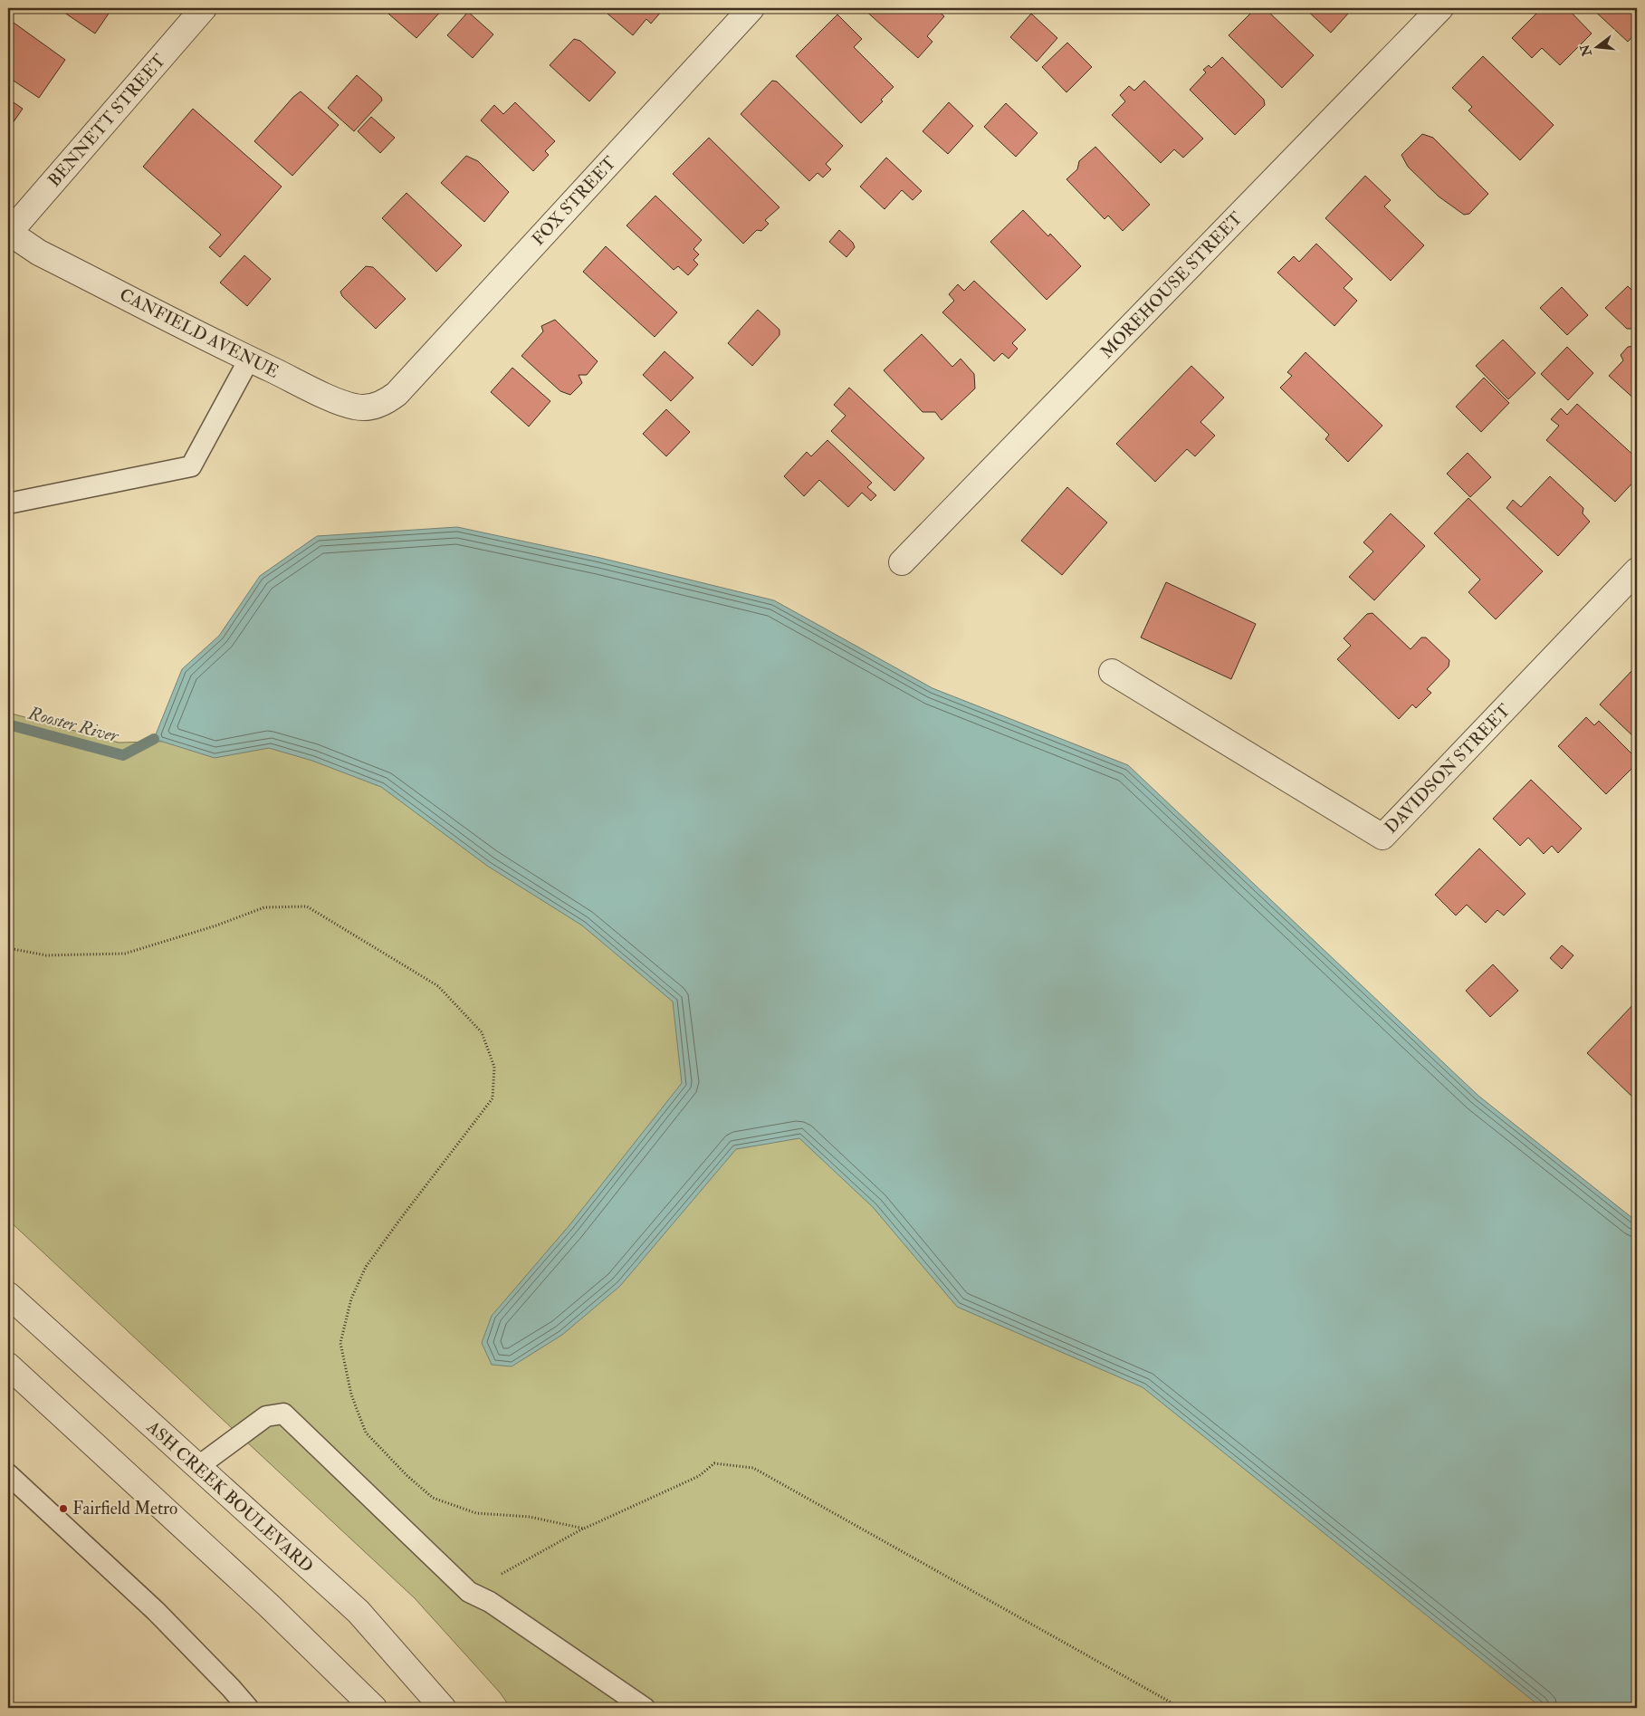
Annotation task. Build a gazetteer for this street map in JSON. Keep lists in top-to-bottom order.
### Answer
{
  "streets": {
    "street": [
      "BENNETT STREET",
      "FOX STREET",
      "MOREHOUSE STREET",
      "CANFIELD AVENUE",
      "DAVIDSON STREET",
      "ASH CREEK BOULEVARD"
    ]
  },
  "crossings": [
    ["BENNETT STREET", "CANFIELD AVENUE"],
    ["FOX STREET", "CANFIELD AVENUE"]
  ],
  "water": ["Rooster River"],
  "places": ["Fairfield Metro"],
  "north": "left"
}
